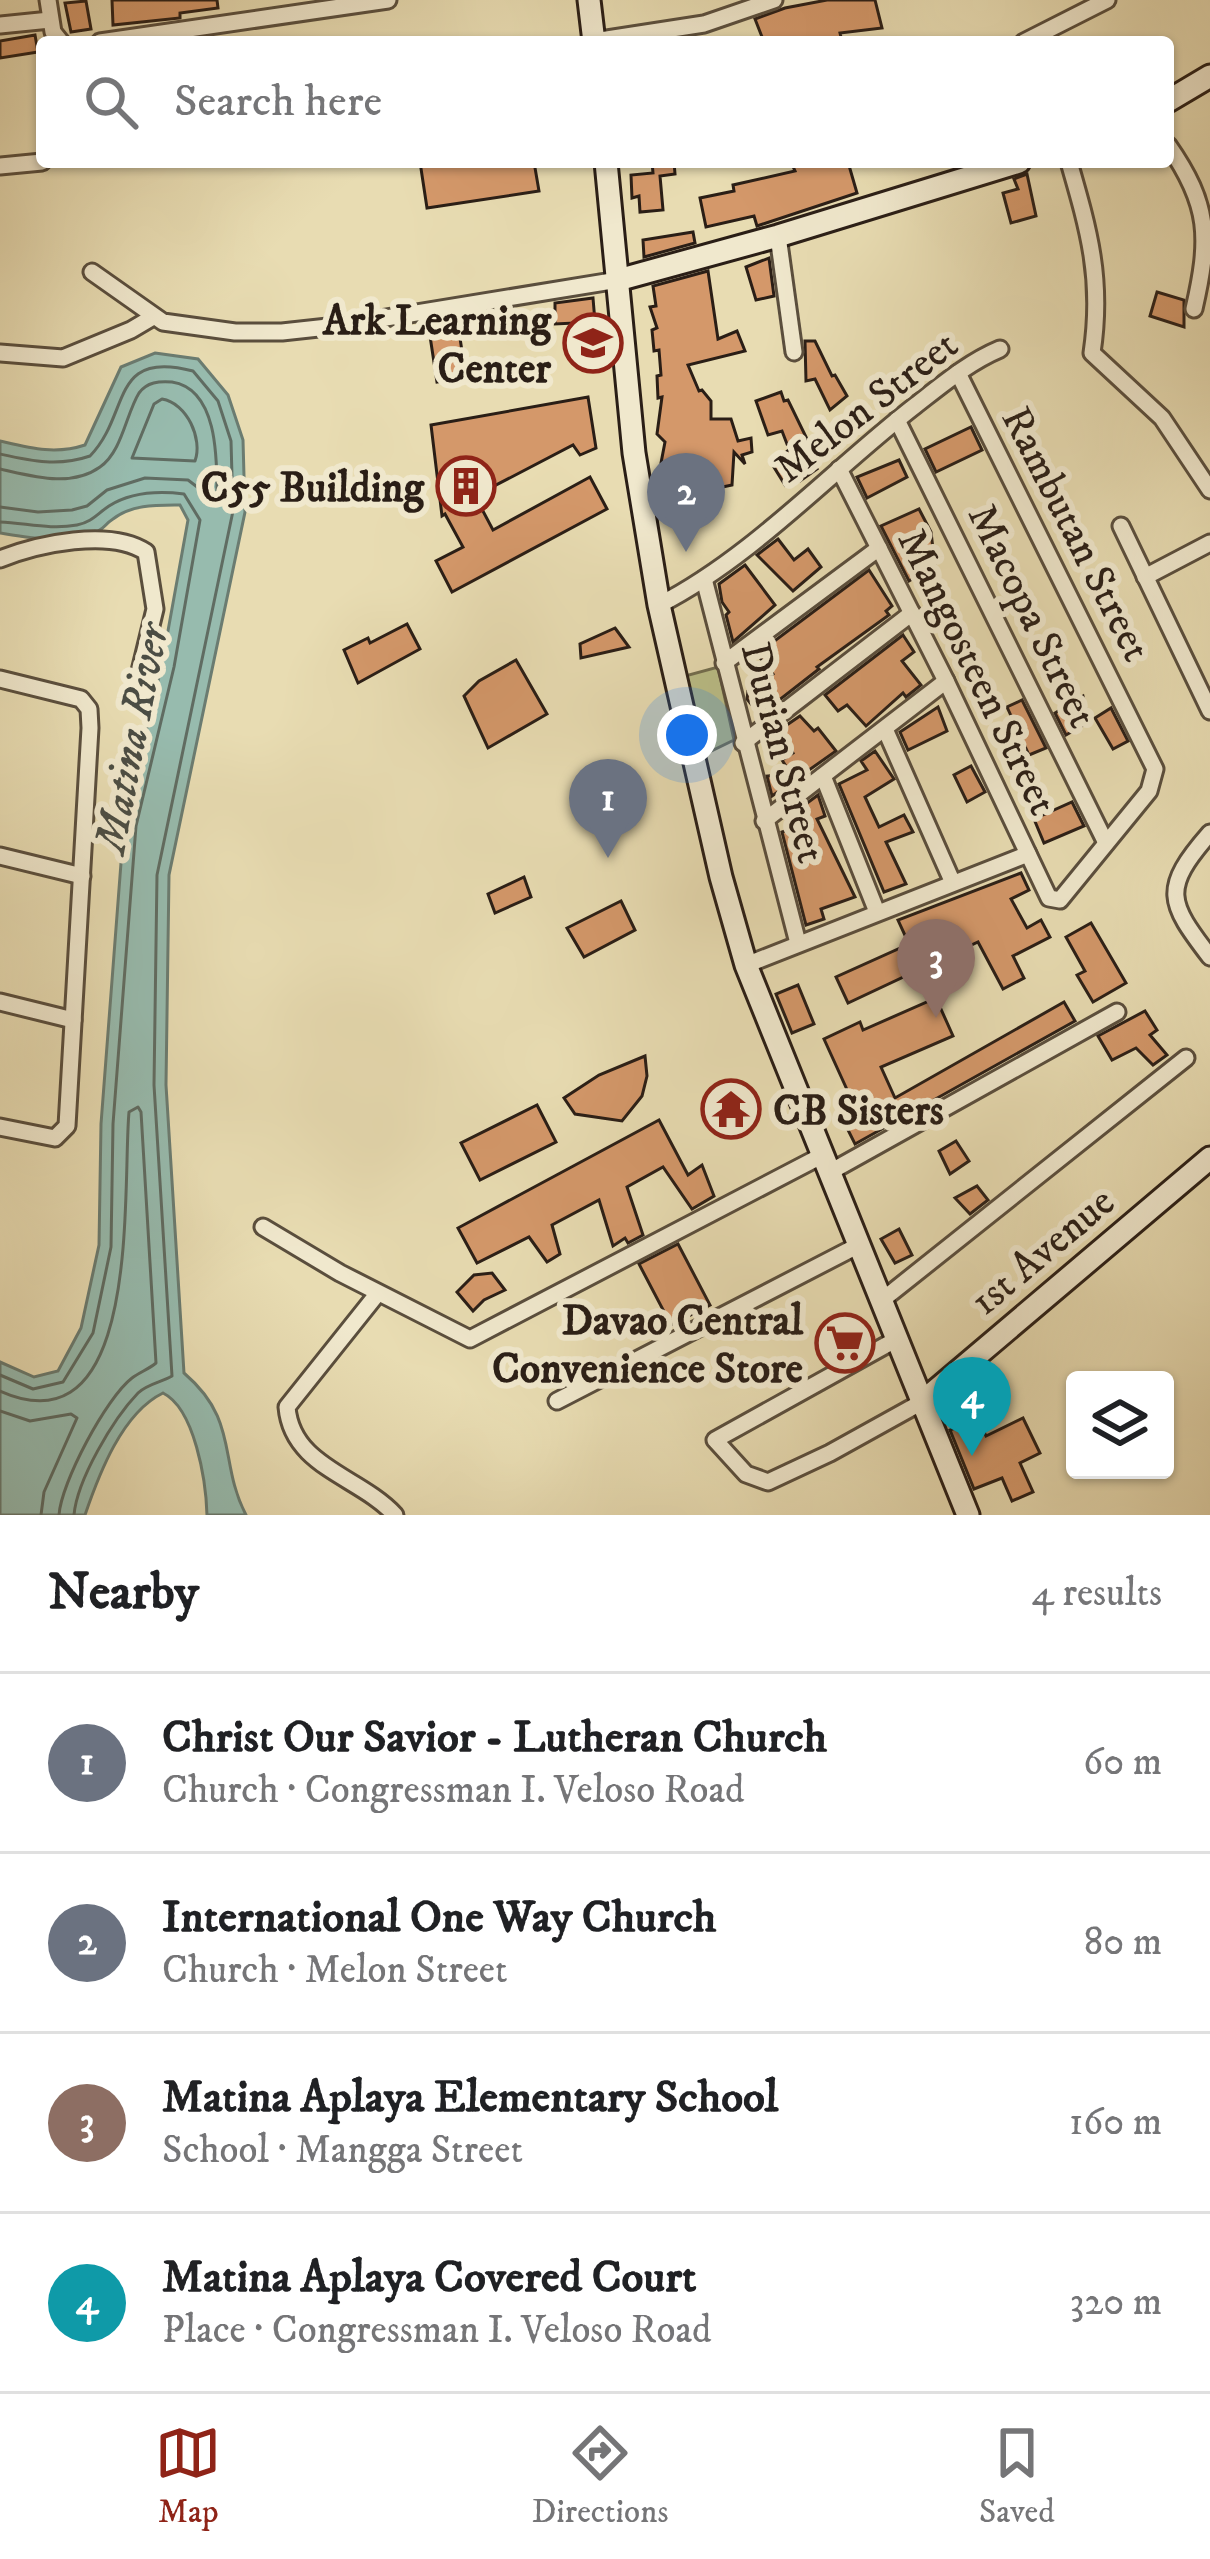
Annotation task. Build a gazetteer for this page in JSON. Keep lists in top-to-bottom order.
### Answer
{
  "streets": {
    "main road": ["1st Avenue"],
    "street": [
      "Melon Street",
      "Rambutan Street",
      "Macopa Street",
      "Mangosteen Street",
      "Durian Street"
    ]
  },
  "crossings": [
    ["Melon Street", "Rambutan Street"],
    ["Melon Street", "Macopa Street"],
    ["Melon Street", "Mangosteen Street"],
    ["Melon Street", "Durian Street"],
    ["Rambutan Street", "Macopa Street"],
    ["Rambutan Street", "Mangosteen Street"]
  ],
  "water": ["Matina River"],
  "places": {
    "school or university": ["Ark Learning Center"],
    "building": ["C55 Building"],
    "temple": ["CB Sisters"],
    "supermarket": ["Davao Central Convenience Store"]
  },
  "page": {
    "search": "Search here",
    "pins": [
      "2",
      "1",
      "3",
      "4"
    ],
    "heading": ["Nearby", "4 results"],
    "list": [
      {
        "mark": "1",
        "name": "Christ Our Savior - Lutheran Church",
        "note": "Church · Congressman I. Veloso Road",
        "value": "60 m"
      },
      {
        "mark": "2",
        "name": "International One Way Church",
        "note": "Church · Melon Street",
        "value": "80 m"
      },
      {
        "mark": "3",
        "name": "Matina Aplaya Elementary School",
        "note": "School · Mangga Street",
        "value": "160 m"
      },
      {
        "mark": "4",
        "name": "Matina Aplaya Covered Court",
        "note": "Place · Congressman I. Veloso Road",
        "value": "320 m"
      }
    ],
    "nav": ["Map", "Directions", "Saved"]
  }
}
